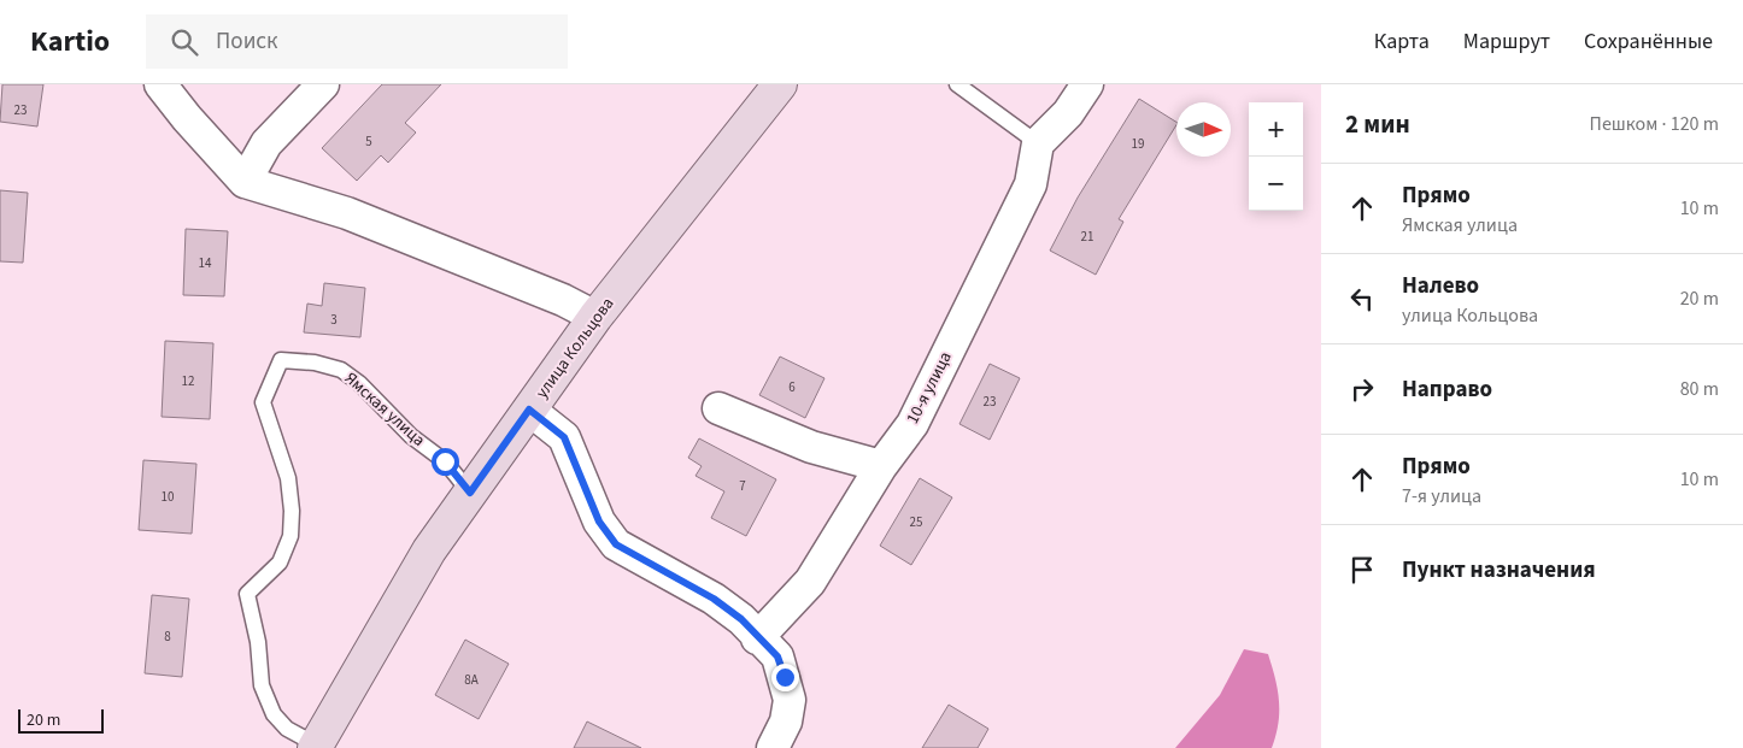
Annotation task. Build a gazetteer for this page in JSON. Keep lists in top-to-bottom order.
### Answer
{
  "streets": {
    "main road": ["улица Кольцова"],
    "street": ["10-я улица"],
    "lane": ["Ямская улица"]
  },
  "crossings": [
    ["улица Кольцова", "Ямская улица"]
  ],
  "house_numbers": [
    "23",
    "5",
    "19",
    "21",
    "14",
    "3",
    "12",
    "6",
    "23",
    "7",
    "10",
    "25",
    "8",
    "8А"
  ],
  "scale_bar": "20 m",
  "north": "right",
  "page": {
    "header": "Kartio",
    "search": "Поиск",
    "nav": ["Карта", "Маршрут", "Сохранённые"],
    "heading": ["2 мин", "Пешком · 120 m"],
    "map_buttons": ["+", "−"],
    "list": [
      ["Прямо", "Ямская улица", "10 m"],
      ["Налево", "улица Кольцова", "20 m"],
      ["Направо", "80 m"],
      ["Прямо", "7-я улица", "10 m"],
      "Пункт назначения"
    ],
    "scale": "20 m"
  }
}
